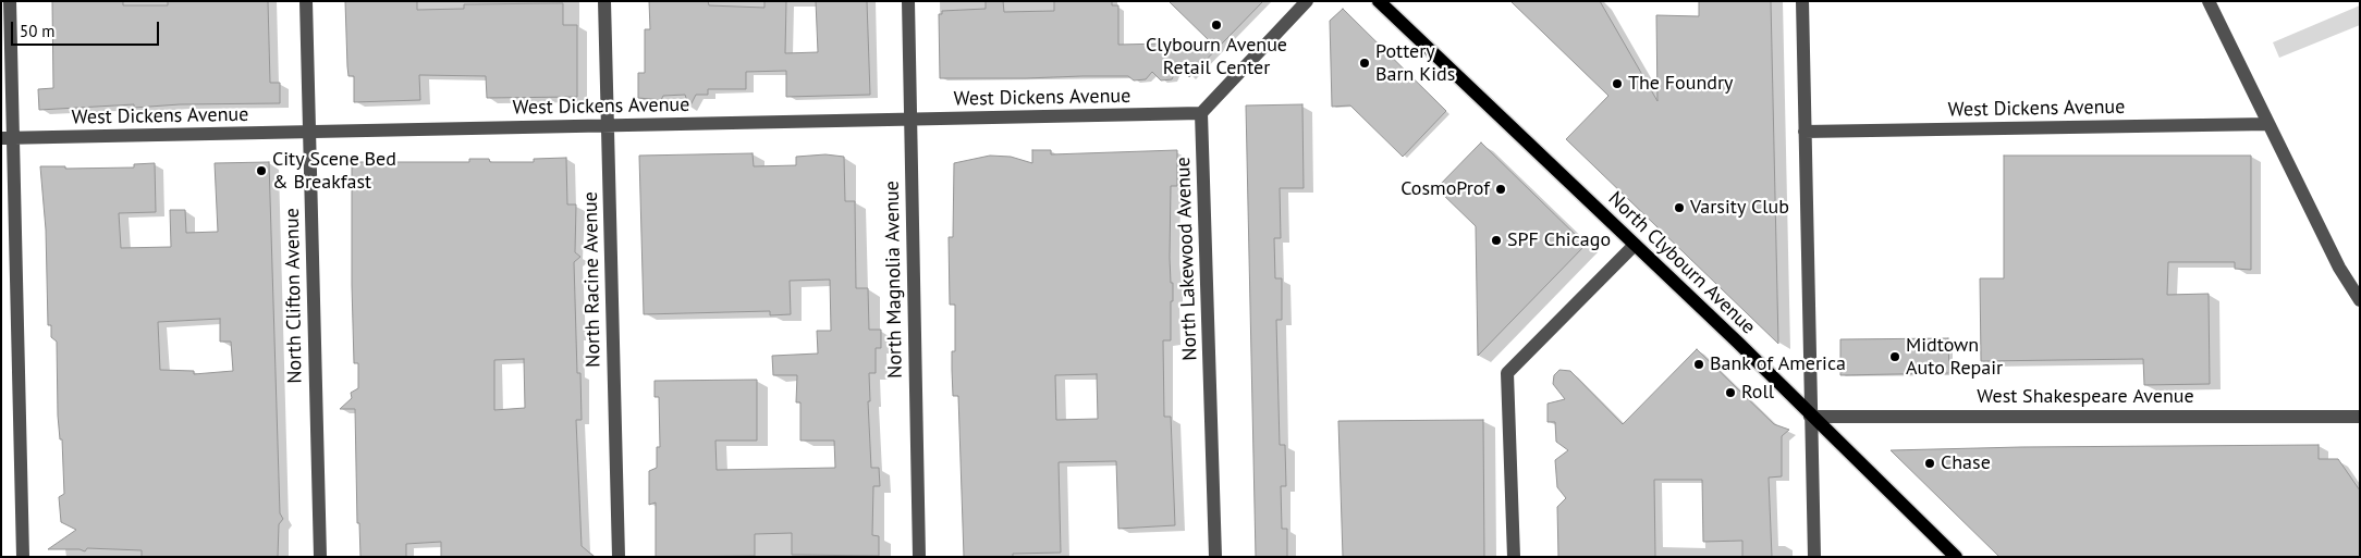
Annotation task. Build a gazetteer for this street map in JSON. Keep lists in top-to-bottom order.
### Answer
{
  "streets": {
    "main road": ["North Clybourn Avenue"],
    "street": [
      "West Dickens Avenue",
      "North Lakewood Avenue",
      "North Racine Avenue",
      "North Magnolia Avenue",
      "North Clifton Avenue",
      "West Shakespeare Avenue"
    ]
  },
  "crossings": [
    ["West Dickens Avenue", "North Lakewood Avenue"],
    ["West Dickens Avenue", "North Racine Avenue"],
    ["West Dickens Avenue", "North Magnolia Avenue"],
    ["West Dickens Avenue", "North Clifton Avenue"],
    ["North Clybourn Avenue", "West Shakespeare Avenue"]
  ],
  "places": [
    "Clybourn Avenue Retail Center",
    "Pottery Barn Kids",
    "The Foundry",
    "City Scene Bed & Breakfast",
    "CosmoProf",
    "Varsity Club",
    "SPF Chicago",
    "Midtown Auto Repair",
    "Bank of America",
    "Roll",
    "Chase"
  ],
  "scale_bar": "50 m"
}
